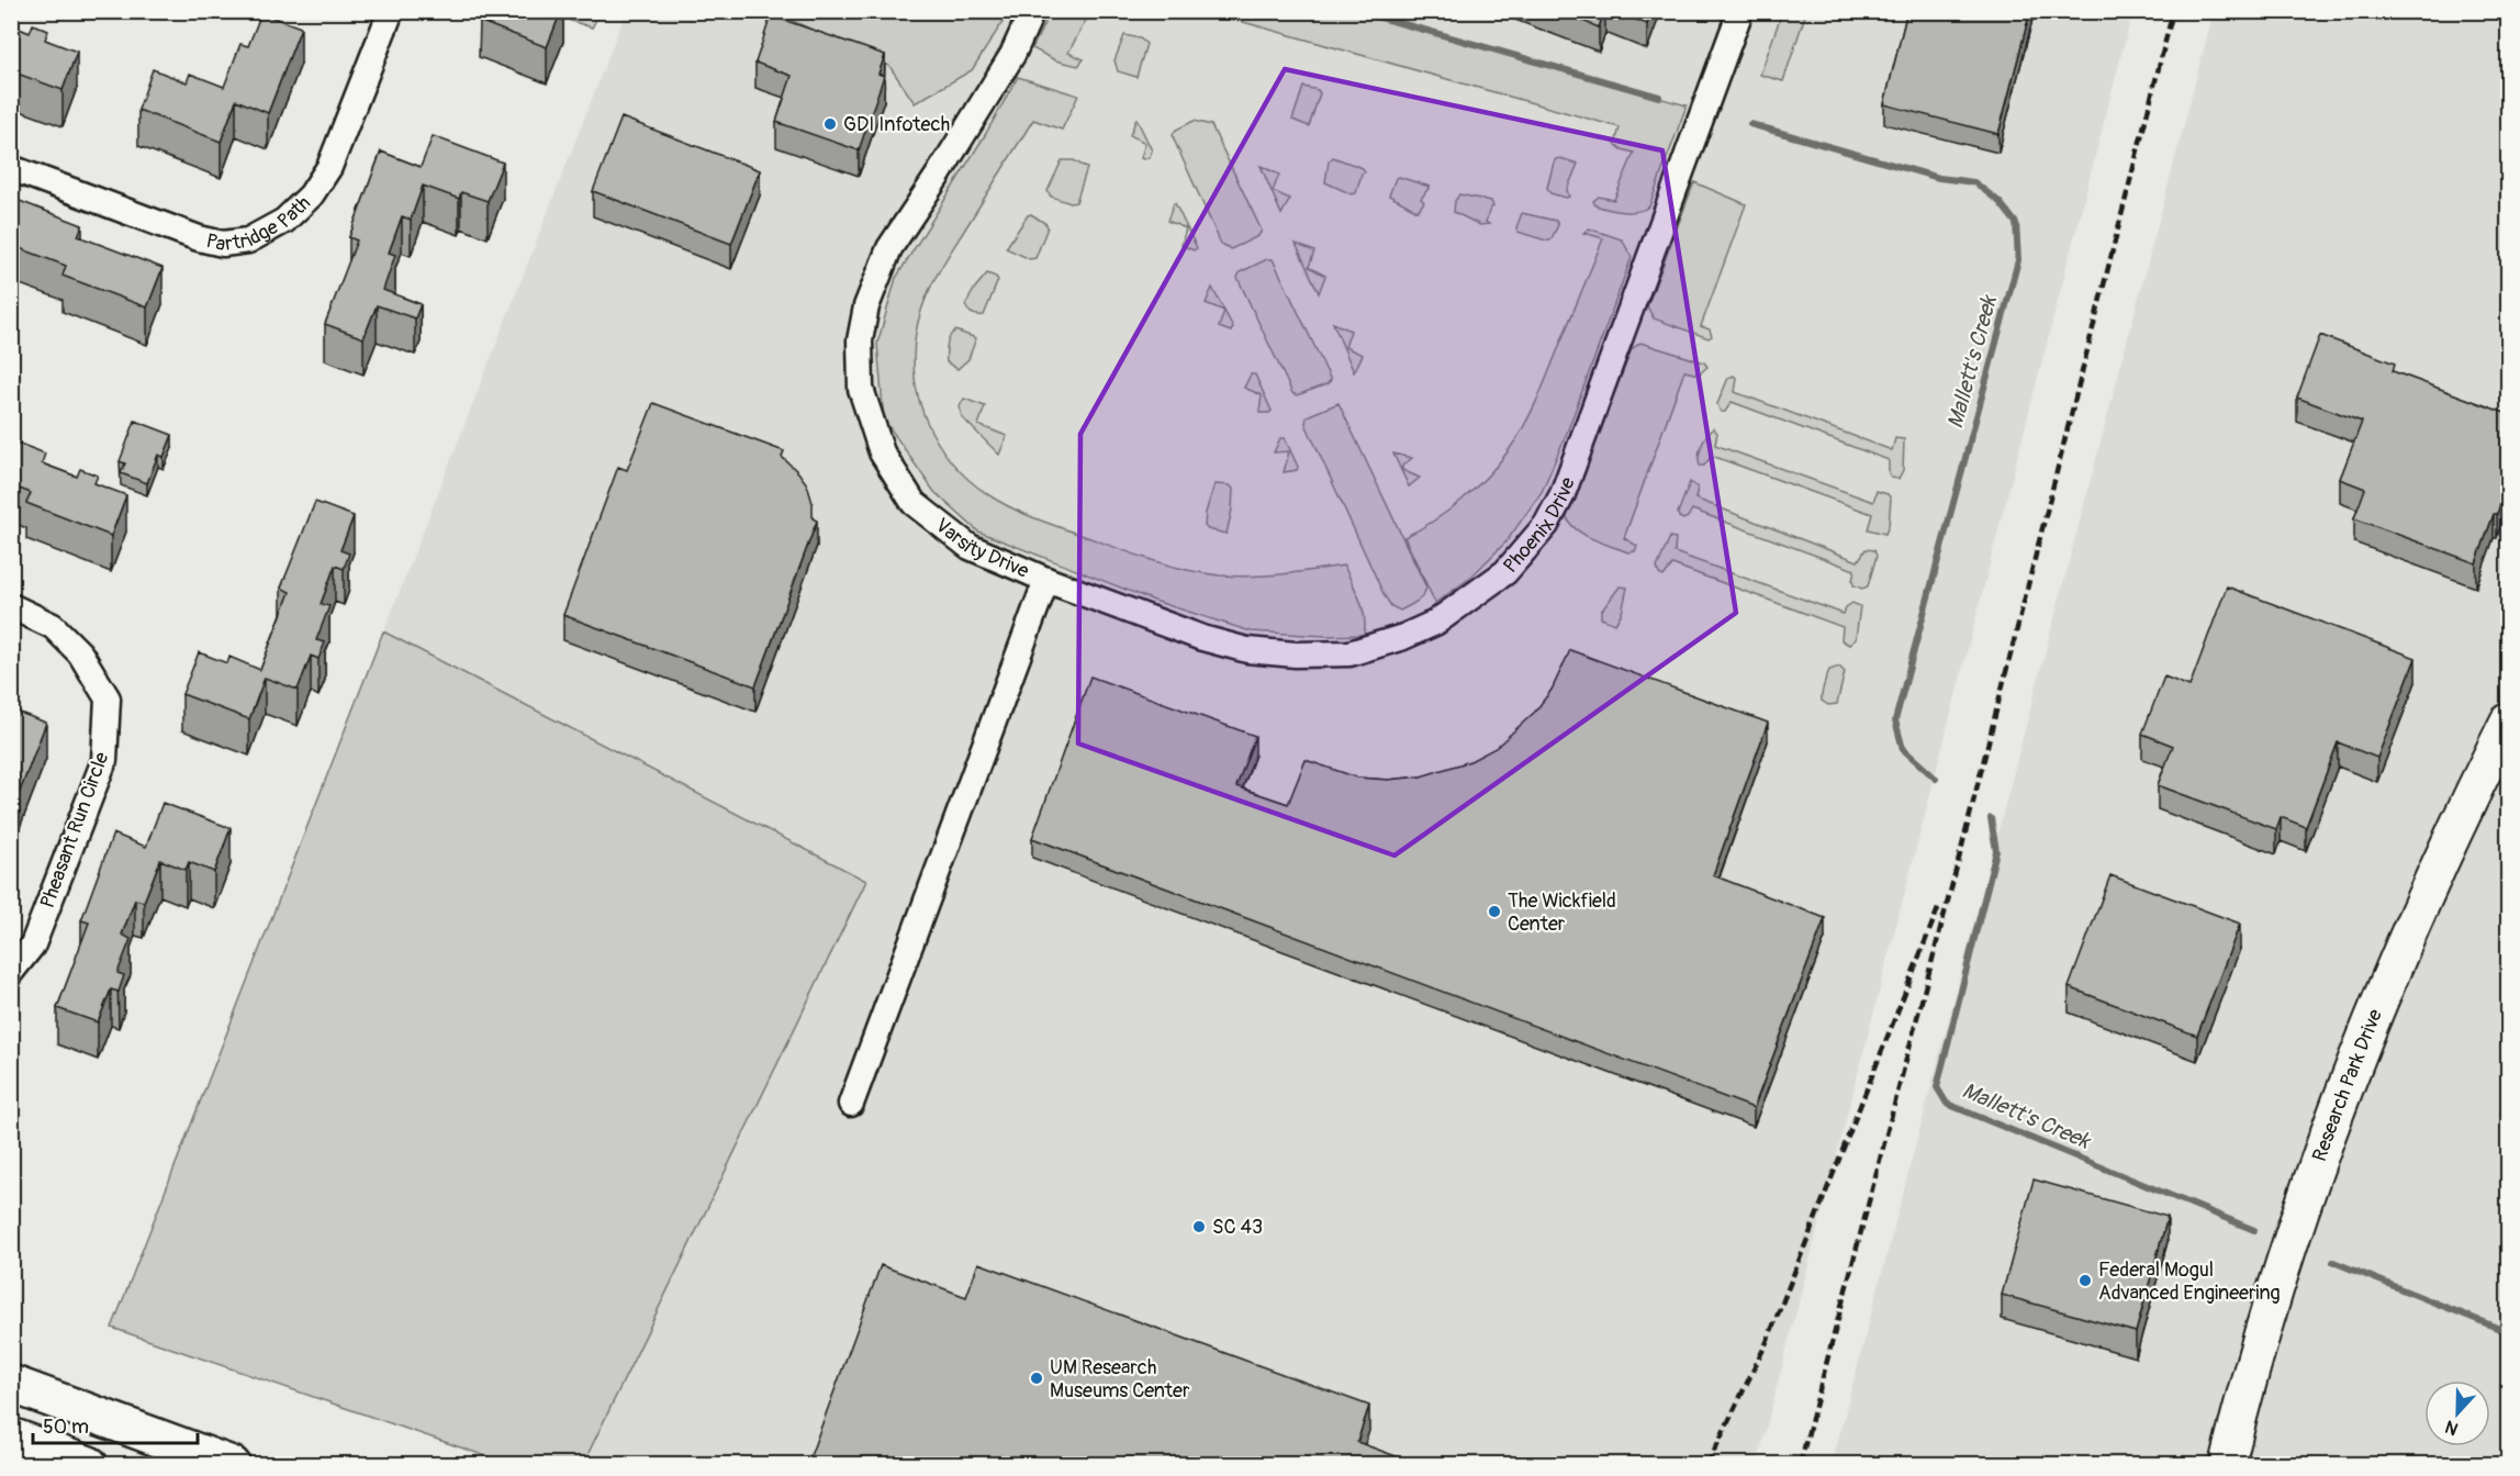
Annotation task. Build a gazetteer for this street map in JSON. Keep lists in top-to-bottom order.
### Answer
{
  "streets": {
    "street": [
      "Partridge Path",
      "Phoenix Drive",
      "Varsity Drive",
      "Pheasant Run Circle",
      "Research Park Drive"
    ]
  },
  "crossings": [
    ["Phoenix Drive", "Varsity Drive"]
  ],
  "water": ["Mallett's Creek"],
  "places": [
    "GDI Infotech",
    "The Wickfield Center",
    "SC 43",
    "Federal Mogul Advanced Engineering",
    "UM Research Museums Center"
  ],
  "scale_bar": "50 m",
  "north": "bottom"
}
